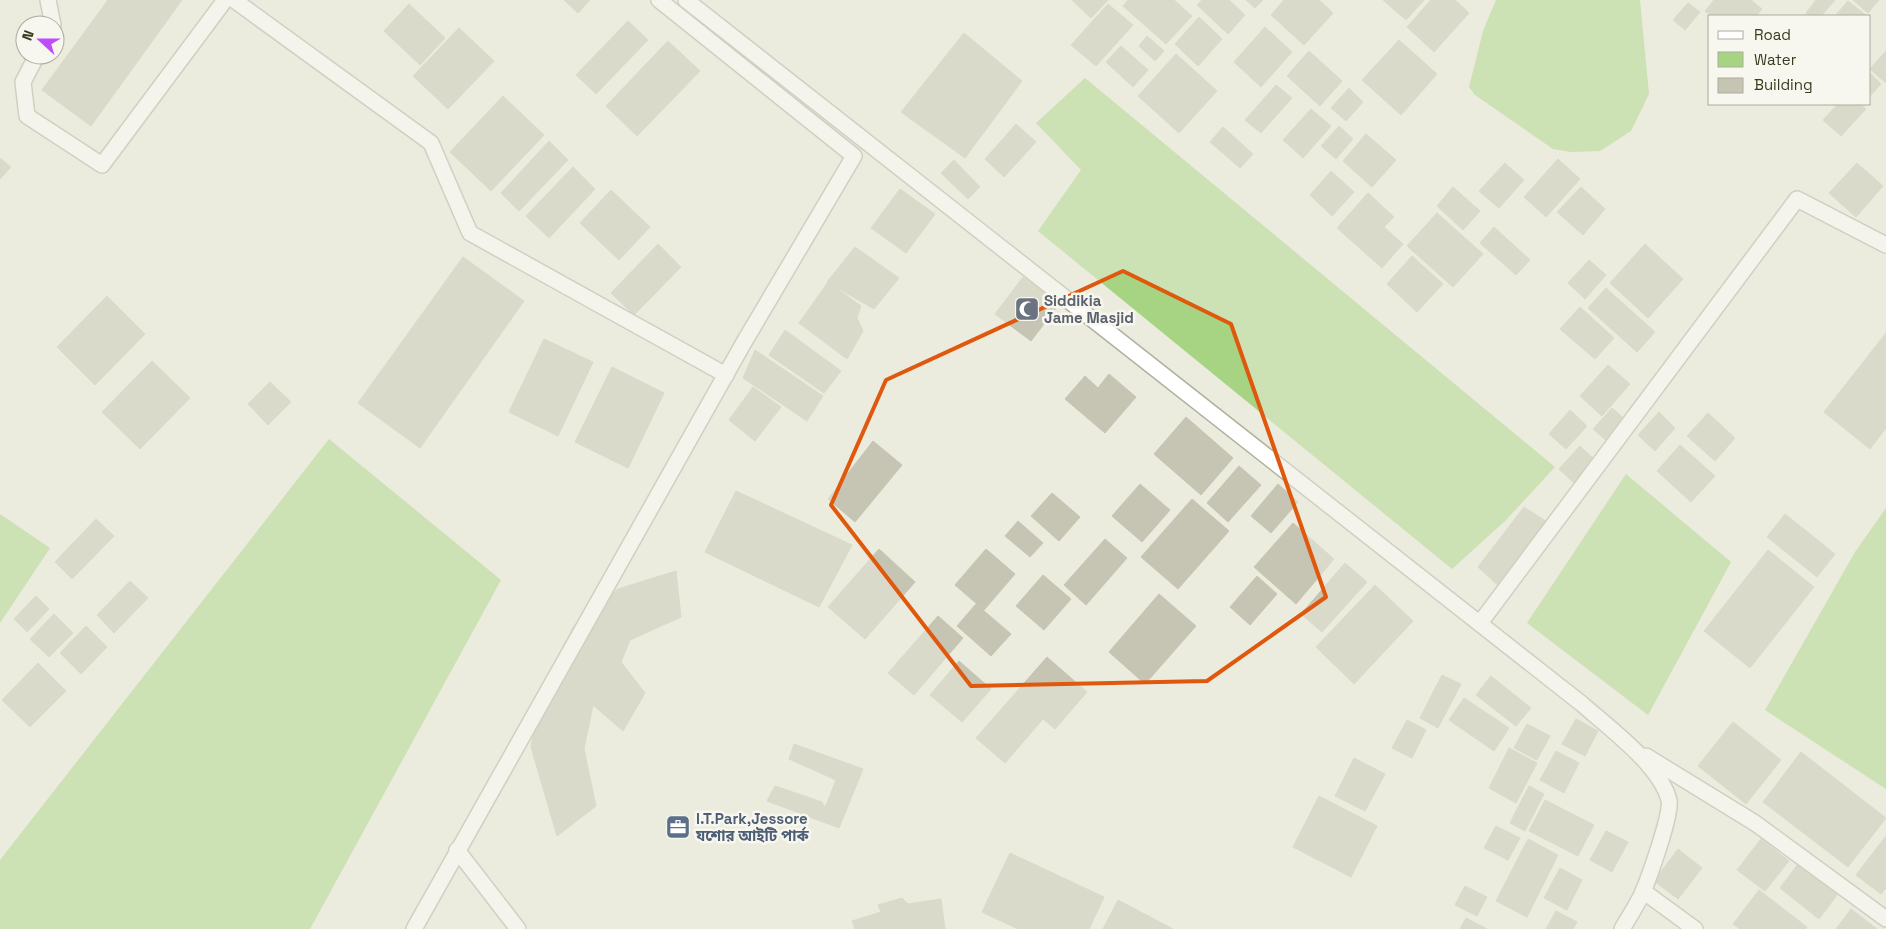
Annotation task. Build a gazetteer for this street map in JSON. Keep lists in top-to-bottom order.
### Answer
{
  "places": {
    "mosque": ["Siddikia Jame Masjid"],
    "office": ["I.T.Park,Jessore যশোর আইটি পার্ক"]
  },
  "legend": ["Road", "Water", "Building"],
  "north": "left"
}
